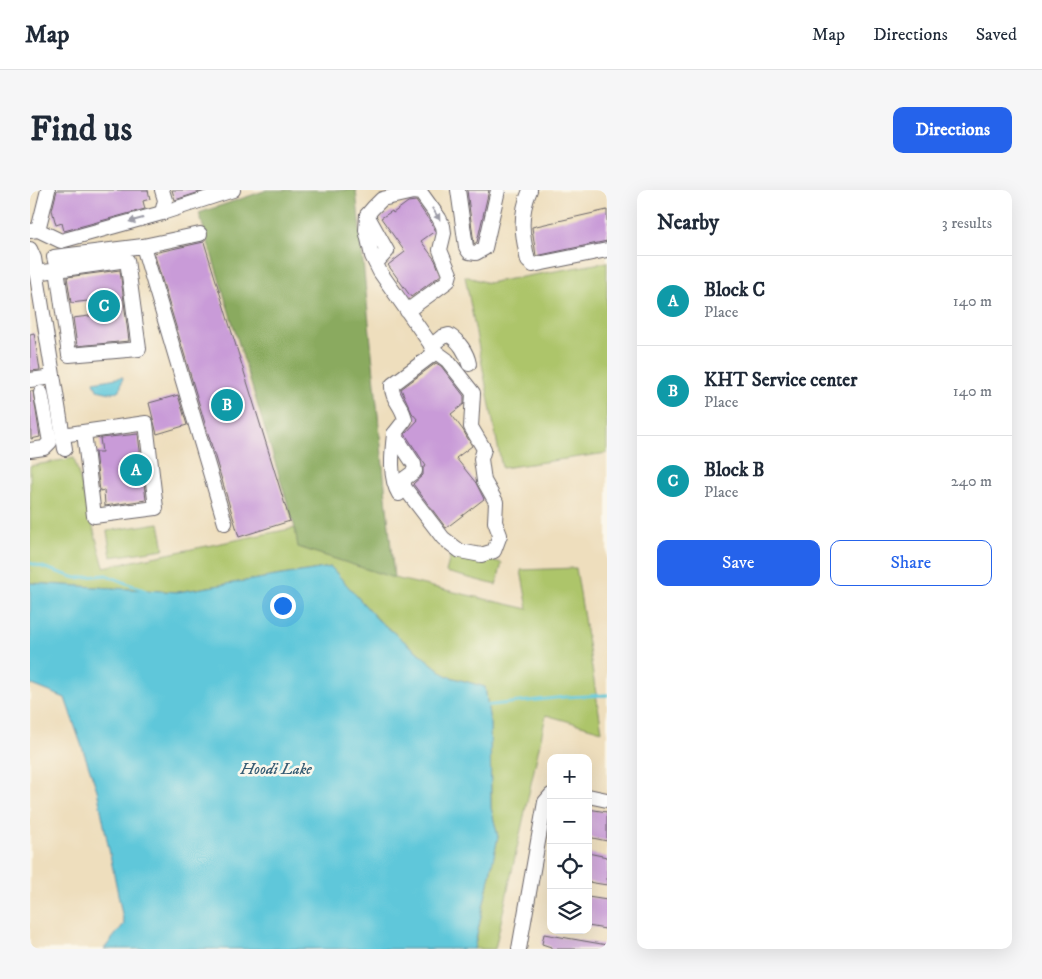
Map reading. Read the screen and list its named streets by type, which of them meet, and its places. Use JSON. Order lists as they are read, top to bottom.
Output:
{
  "water": ["Hoodi Lake"],
  "page": {
    "header": "Map",
    "nav": ["Map", "Directions", "Saved"],
    "buttons": [
      "Directions",
      ["Save", "Share"]
    ],
    "title": "Find us",
    "heading": ["Nearby", "3 results"],
    "list": [
      {
        "mark": "A",
        "name": "Block C",
        "note": "Place",
        "value": "140 m"
      },
      {
        "mark": "B",
        "name": "KHT Service center",
        "note": "Place",
        "value": "140 m"
      },
      {
        "mark": "C",
        "name": "Block B",
        "note": "Place",
        "value": "240 m"
      }
    ],
    "pins": ["C", "B", "A"],
    "map_buttons": ["+", "−"]
  }
}
